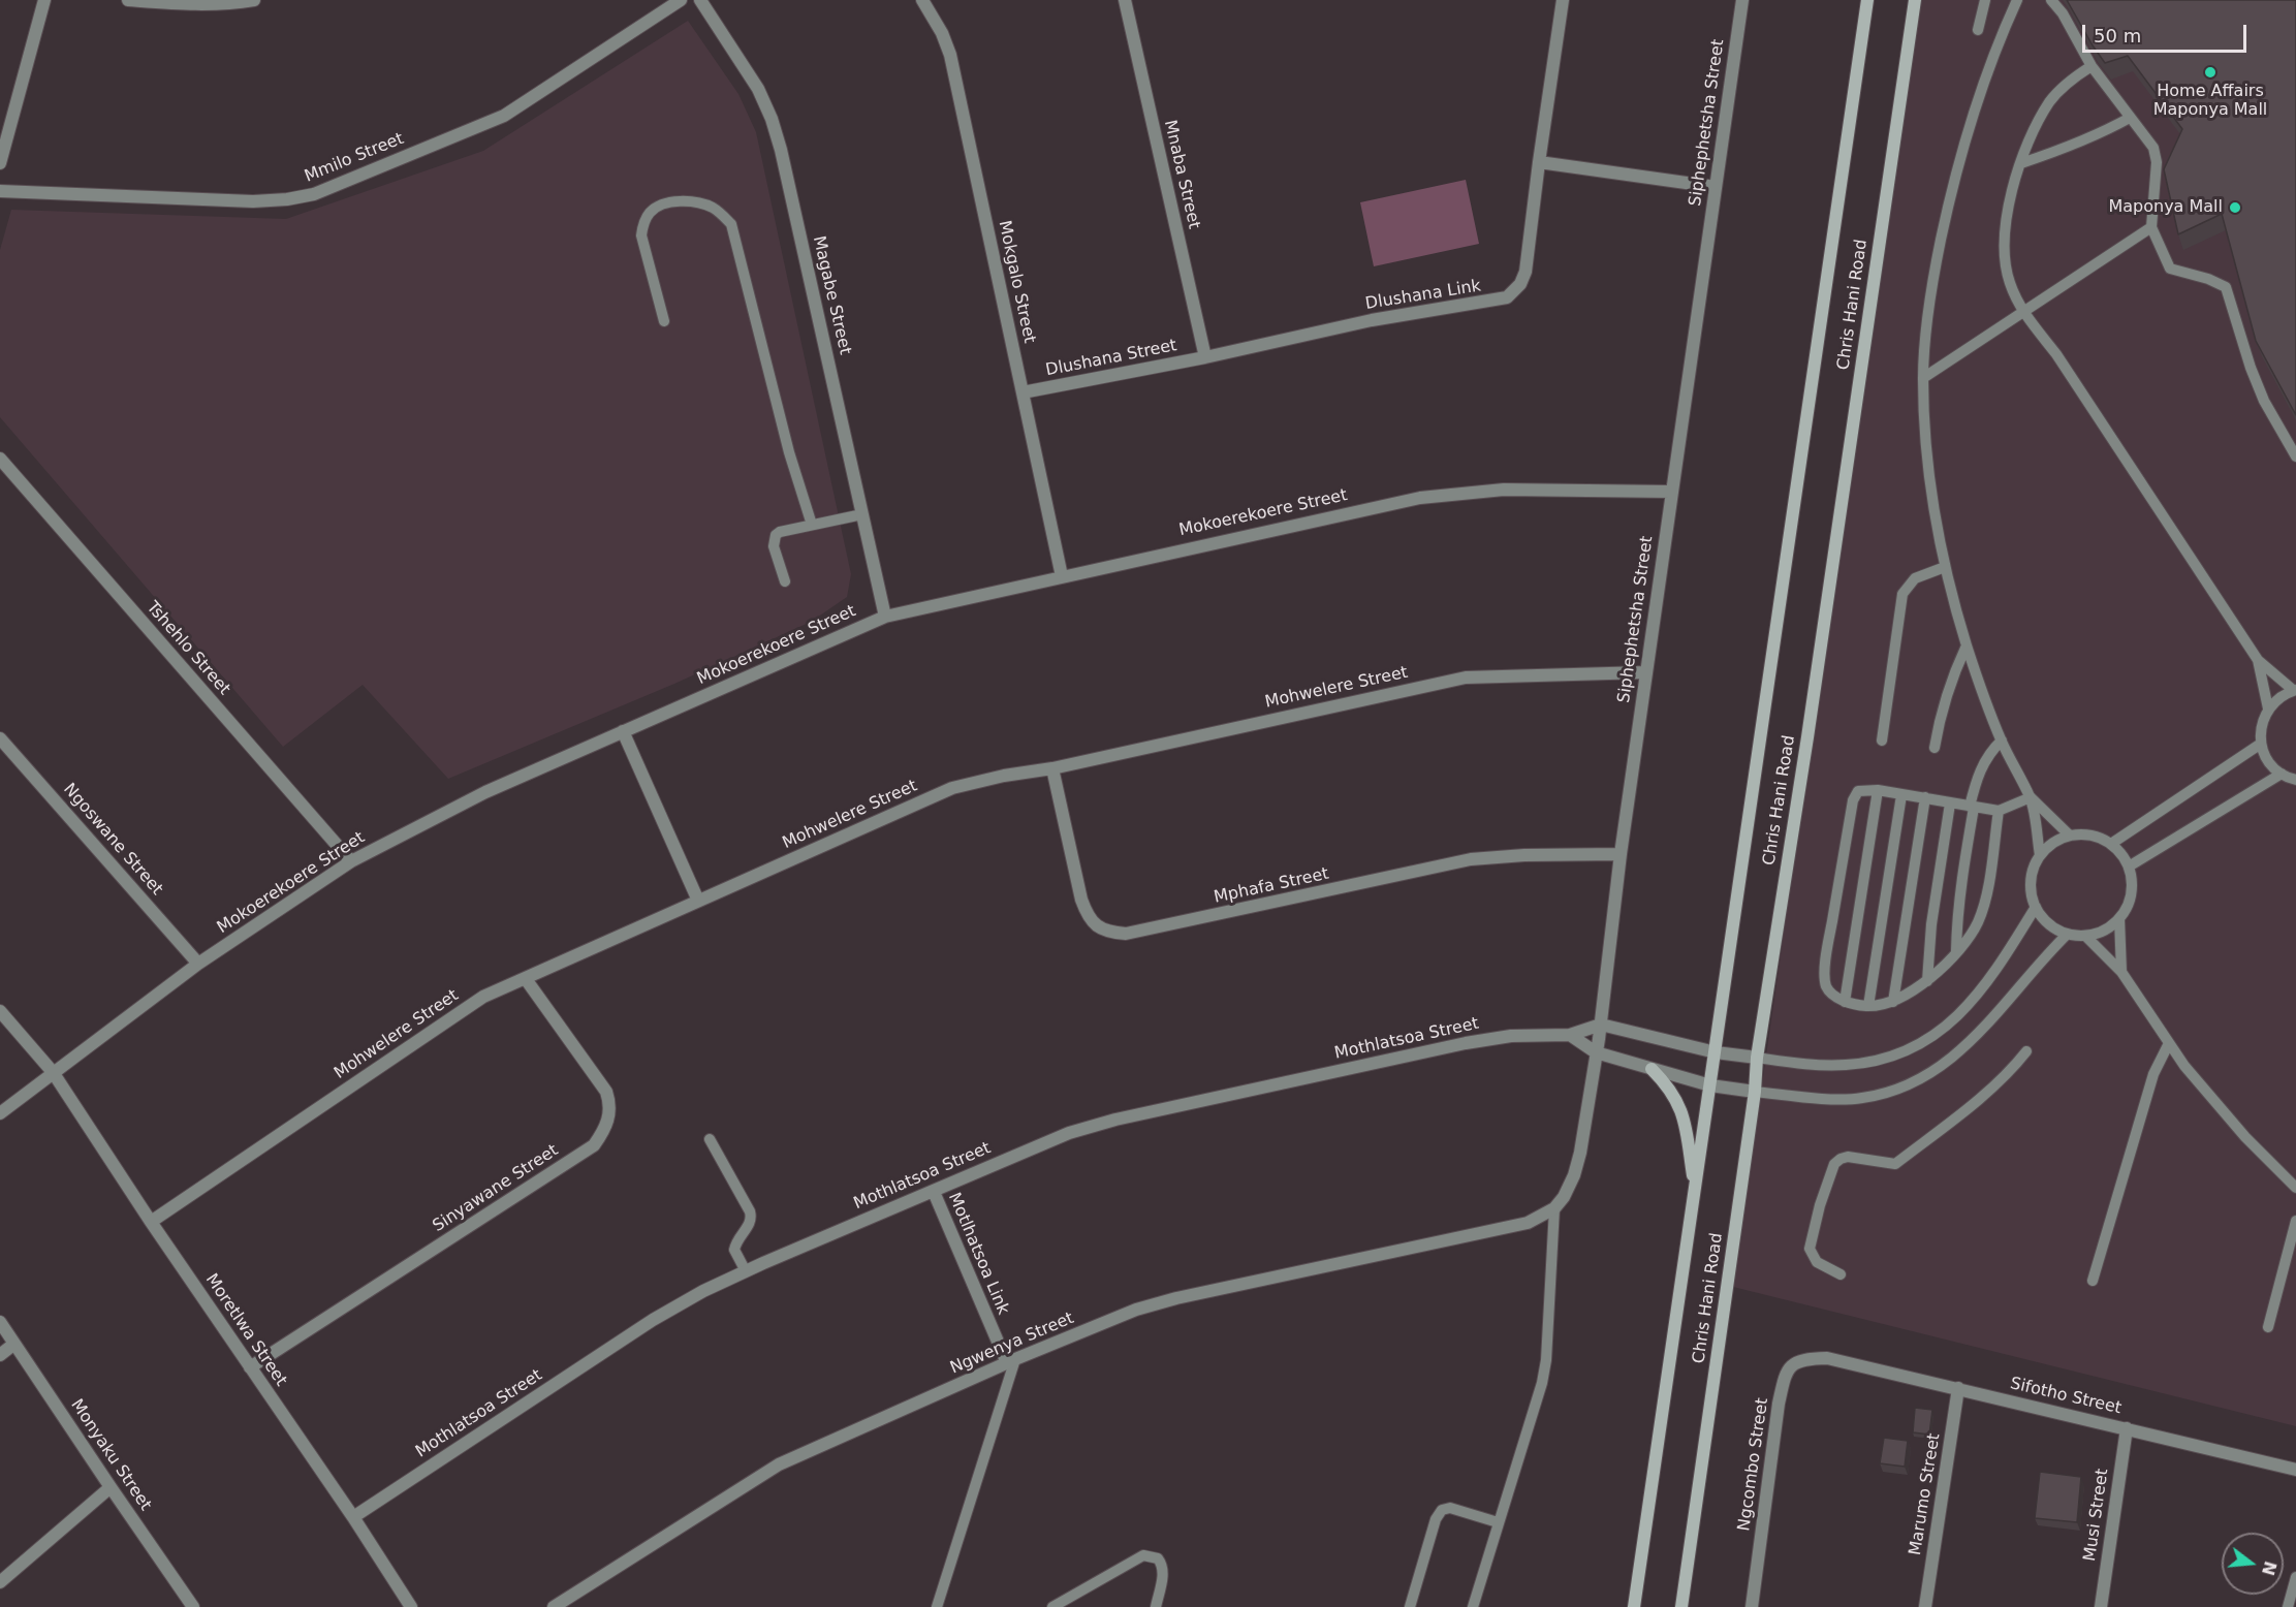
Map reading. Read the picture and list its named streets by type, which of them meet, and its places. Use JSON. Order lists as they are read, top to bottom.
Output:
{
  "streets": {
    "main road": ["Chris Hani Road"],
    "street": [
      "Siphephetsha Street",
      "Mmilo Street",
      "Mnaba Street",
      "Mokgalo Street",
      "Magabe Street",
      "Dlushana Link",
      "Dlushana Street",
      "Mokoerekoere Street",
      "Tshehlo Street",
      "Mohwelere Street",
      "Ngoswane Street",
      "Mphafa Street",
      "Mothlatsoa Street",
      "Sinyawane Street",
      "Motlhatsoa Link",
      "Moretlwa Street",
      "Ngwenya Street",
      "Sifotho Street",
      "Monyaku Street",
      "Ngcombo Street",
      "Marumo Street",
      "Musi Street"
    ]
  },
  "crossings": [
    ["Siphephetsha Street", "Mokoerekoere Street"],
    ["Siphephetsha Street", "Mohwelere Street"],
    ["Siphephetsha Street", "Mphafa Street"],
    ["Siphephetsha Street", "Mothlatsoa Street"],
    ["Siphephetsha Street", "Ngwenya Street"],
    ["Mnaba Street", "Dlushana Link"],
    ["Mnaba Street", "Dlushana Street"],
    ["Mokgalo Street", "Dlushana Street"],
    ["Mokgalo Street", "Mokoerekoere Street"],
    ["Magabe Street", "Mokoerekoere Street"],
    ["Dlushana Link", "Dlushana Street"],
    ["Mokoerekoere Street", "Tshehlo Street"],
    ["Mokoerekoere Street", "Ngoswane Street"],
    ["Mokoerekoere Street", "Moretlwa Street"],
    ["Mohwelere Street", "Mphafa Street"],
    ["Mohwelere Street", "Sinyawane Street"],
    ["Mohwelere Street", "Moretlwa Street"],
    ["Mothlatsoa Street", "Motlhatsoa Link"],
    ["Mothlatsoa Street", "Moretlwa Street"],
    ["Sinyawane Street", "Moretlwa Street"],
    ["Motlhatsoa Link", "Ngwenya Street"],
    ["Sifotho Street", "Ngcombo Street"],
    ["Sifotho Street", "Marumo Street"],
    ["Sifotho Street", "Musi Street"]
  ],
  "places": ["Home Affairs Maponya Mall", "Maponya Mall"],
  "scale_bar": "50 m",
  "north": "right"
}
